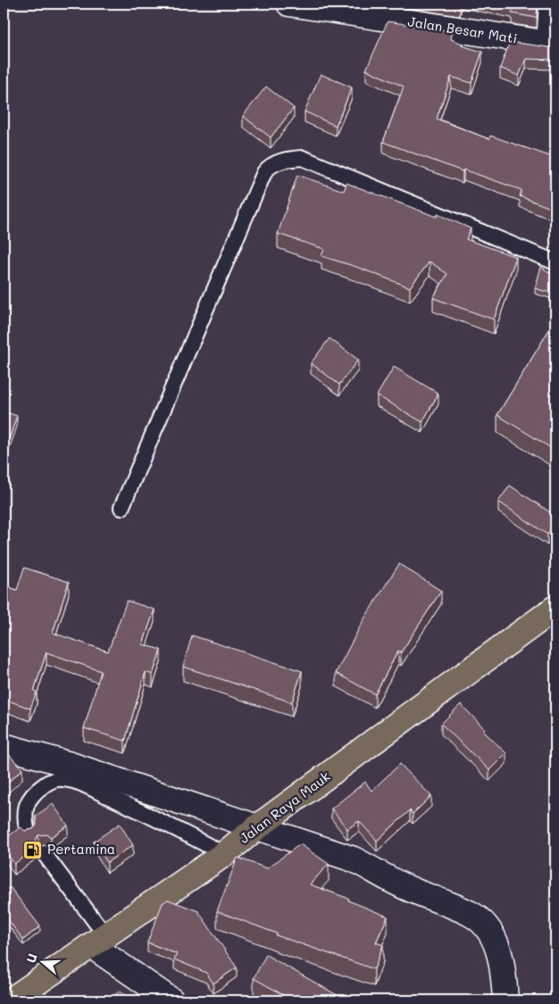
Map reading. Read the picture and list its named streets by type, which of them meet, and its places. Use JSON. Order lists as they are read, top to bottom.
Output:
{
  "streets": {
    "main road": ["Jalan Raya Mauk"],
    "street": ["Jalan Besar Mati"]
  },
  "places": {
    "fuel station": ["Pertamina"]
  },
  "north": "left"
}
